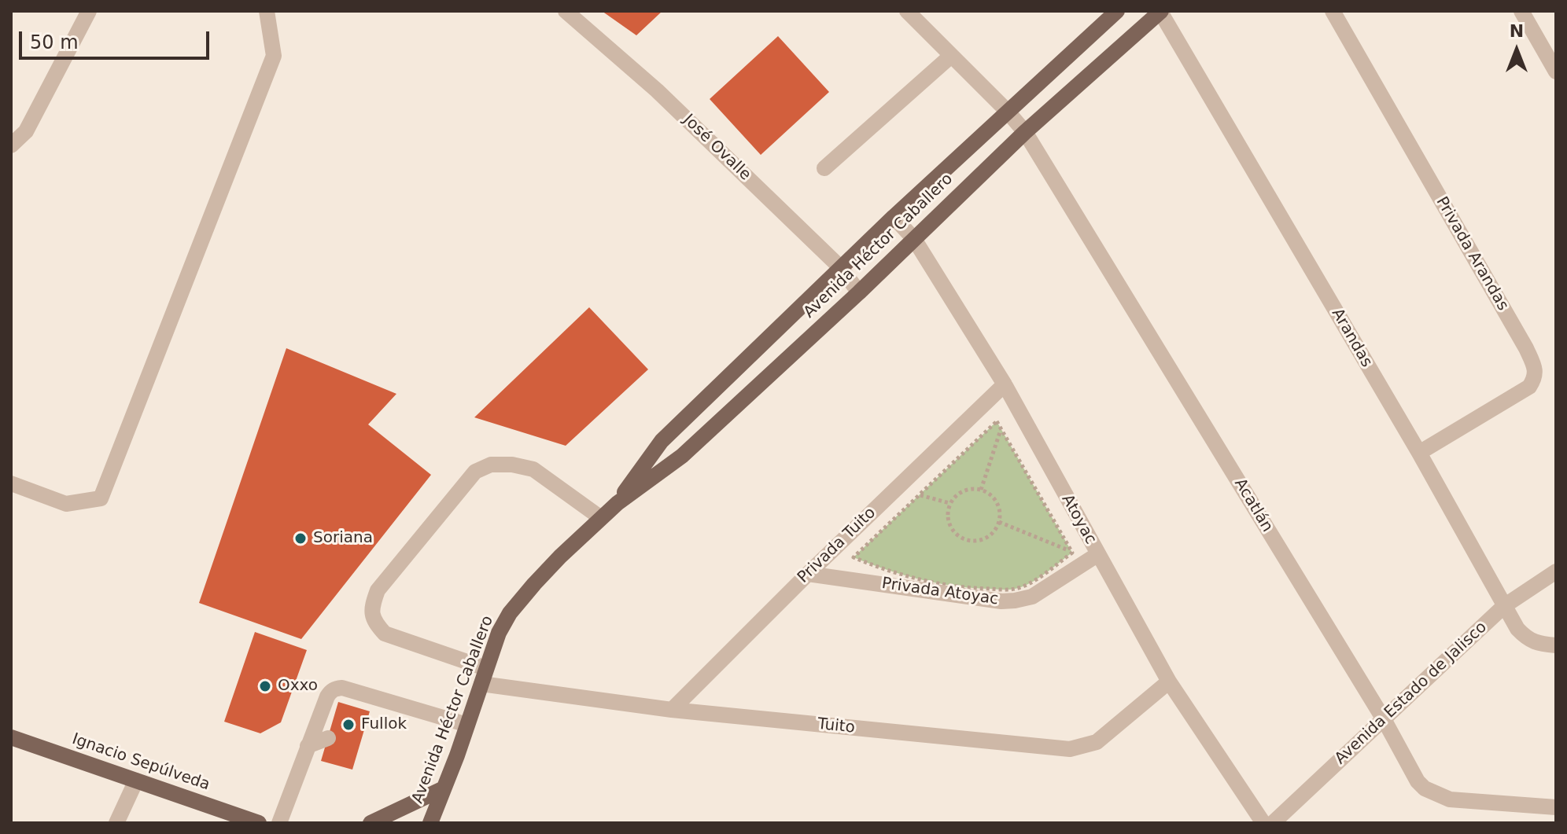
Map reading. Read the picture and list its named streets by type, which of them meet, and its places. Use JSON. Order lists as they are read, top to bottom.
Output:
{
  "streets": {
    "main road": ["Avenida Héctor Caballero", "Ignacio Sepúlveda"],
    "street": [
      "José Ovalle",
      "Privada Arandas",
      "Arandas",
      "Acatlán",
      "Atoyac",
      "Privada Tuito",
      "Privada Atoyac",
      "Avenida Estado de Jalisco",
      "Tuito"
    ]
  },
  "crossings": [
    ["José Ovalle", "Avenida Héctor Caballero"],
    ["Avenida Héctor Caballero", "Arandas"],
    ["Avenida Héctor Caballero", "Acatlán"],
    ["Avenida Héctor Caballero", "Atoyac"],
    ["Avenida Héctor Caballero", "Tuito"],
    ["Privada Arandas", "Arandas"],
    ["Arandas", "Avenida Estado de Jalisco"],
    ["Acatlán", "Avenida Estado de Jalisco"],
    ["Atoyac", "Privada Tuito"],
    ["Atoyac", "Privada Atoyac"],
    ["Atoyac", "Tuito"],
    ["Privada Tuito", "Privada Atoyac"],
    ["Privada Tuito", "Tuito"]
  ],
  "places": ["Soriana", "Oxxo", "Fullok"],
  "scale_bar": "50 m",
  "north": "top"
}
